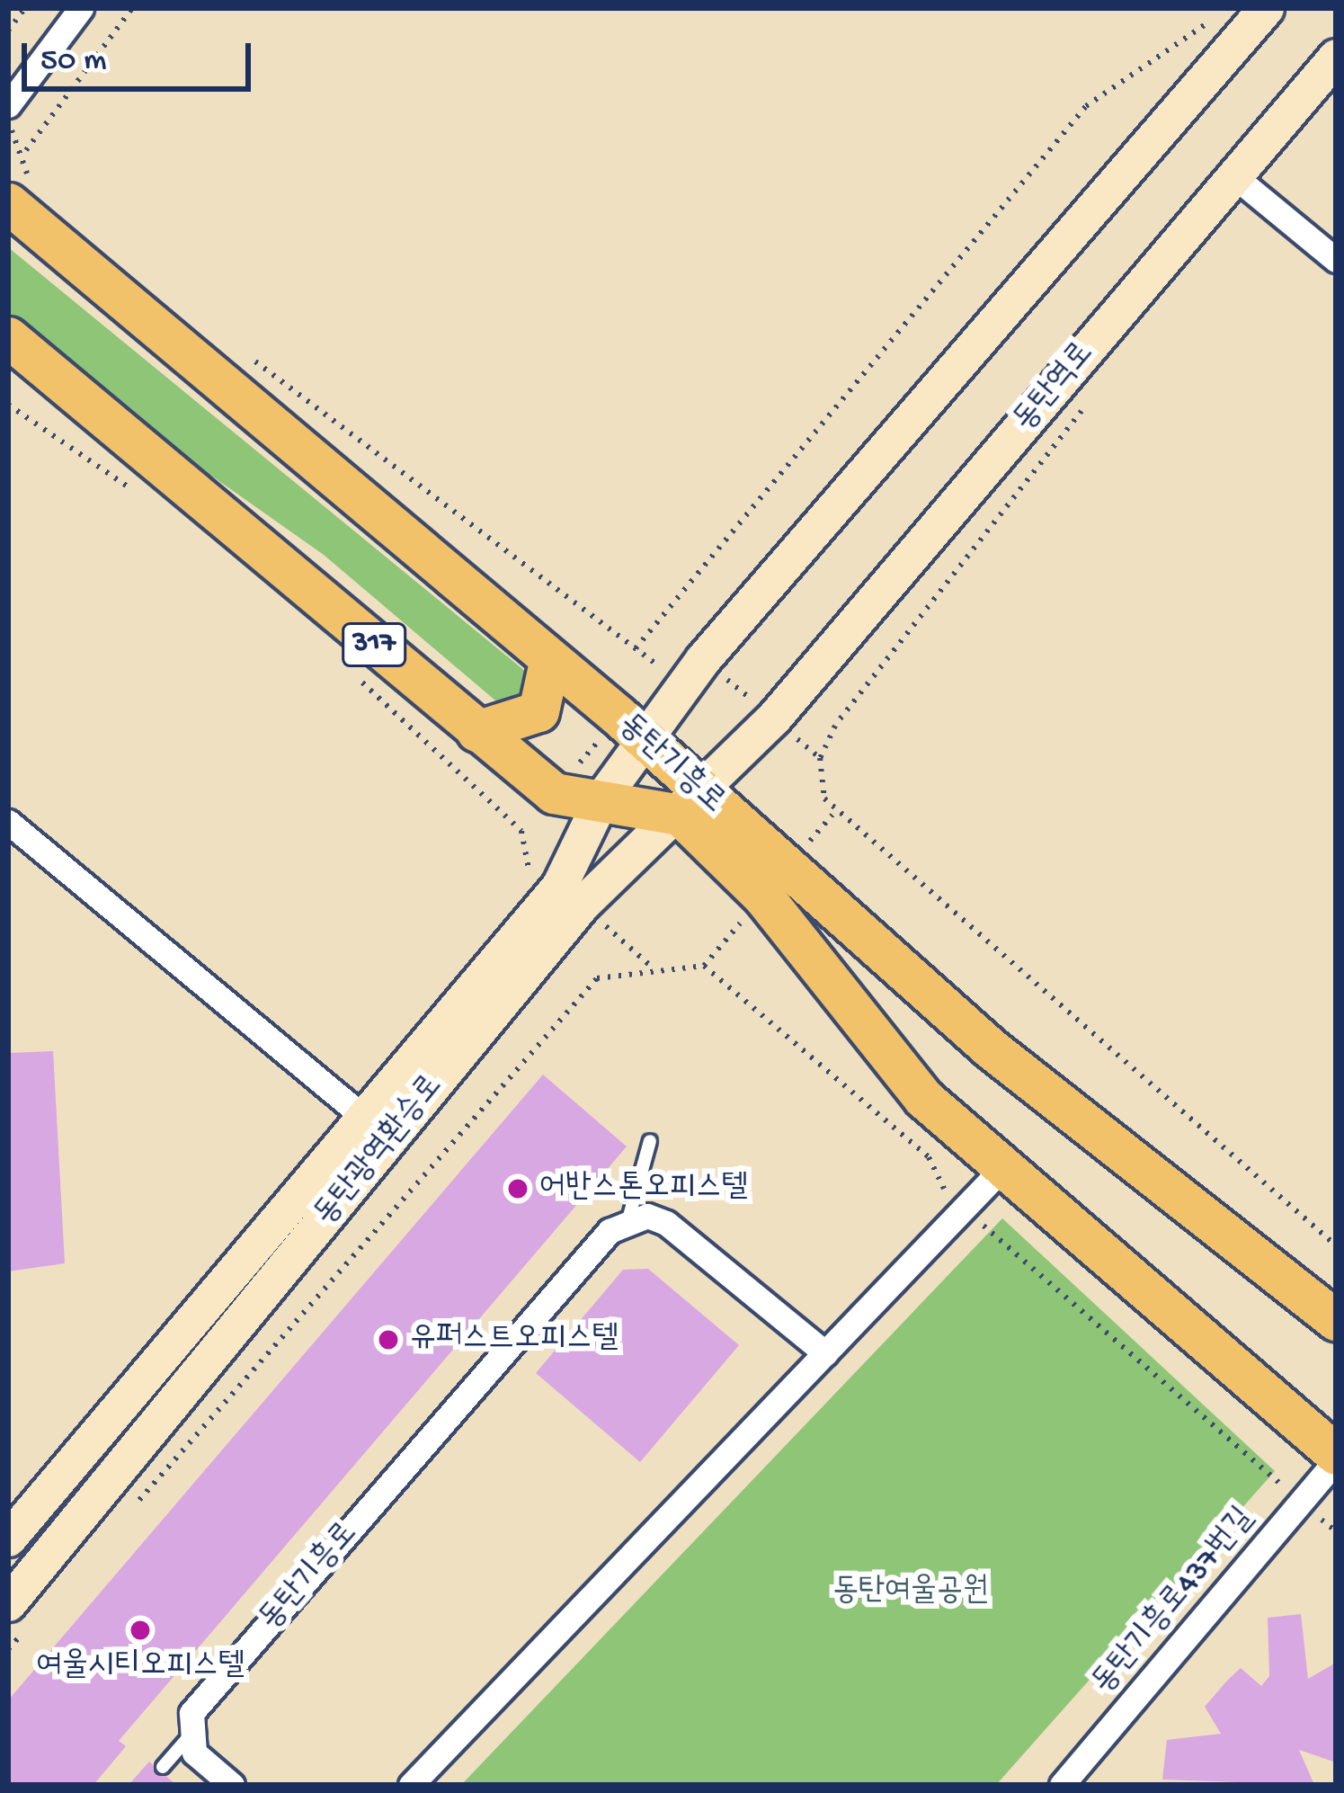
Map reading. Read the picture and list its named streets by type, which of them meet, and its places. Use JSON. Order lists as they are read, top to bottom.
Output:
{
  "streets": {
    "main road": ["317", "동탄기흥로"],
    "street": ["동탄역로", "동탄광역환승로", "동탄기흥로437번길"]
  },
  "crossings": [
    ["동탄역로", "동탄광역환승로"],
    ["317", "동탄기흥로"],
    ["동탄기흥로", "동탄광역환승로"],
    ["동탄기흥로", "동탄기흥로437번길"]
  ],
  "parks": ["동탄여울공원"],
  "places": ["어반스톤오피스텔", "유퍼스트오피스텔", "여울시티오피스텔"],
  "scale_bar": "50 m"
}
